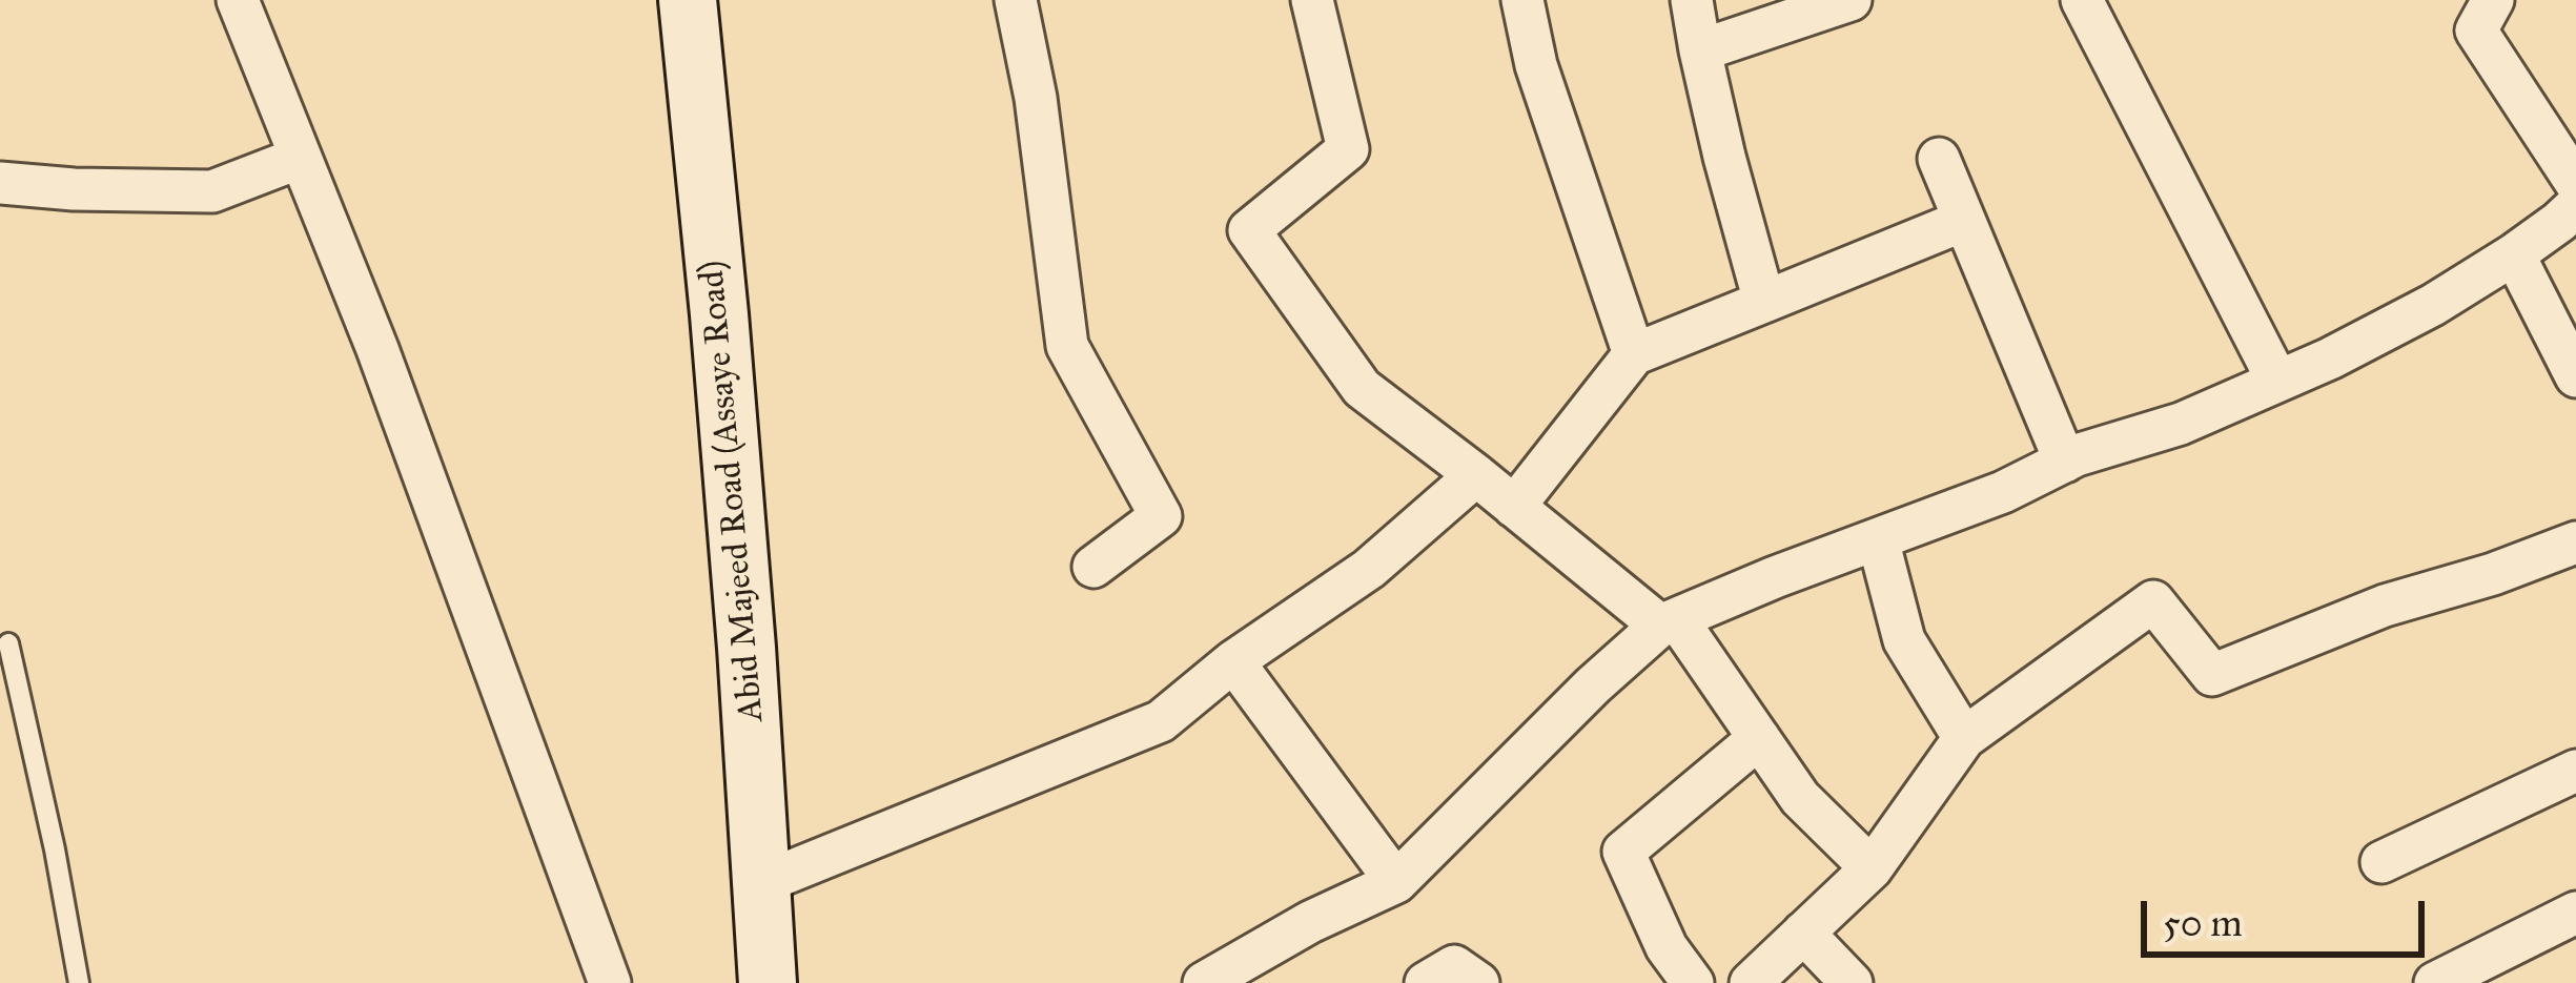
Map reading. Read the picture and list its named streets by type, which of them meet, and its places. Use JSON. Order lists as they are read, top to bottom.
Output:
{
  "streets": {
    "main road": ["Abid Majeed Road (Assaye Road)"]
  },
  "scale_bar": "50 m"
}
